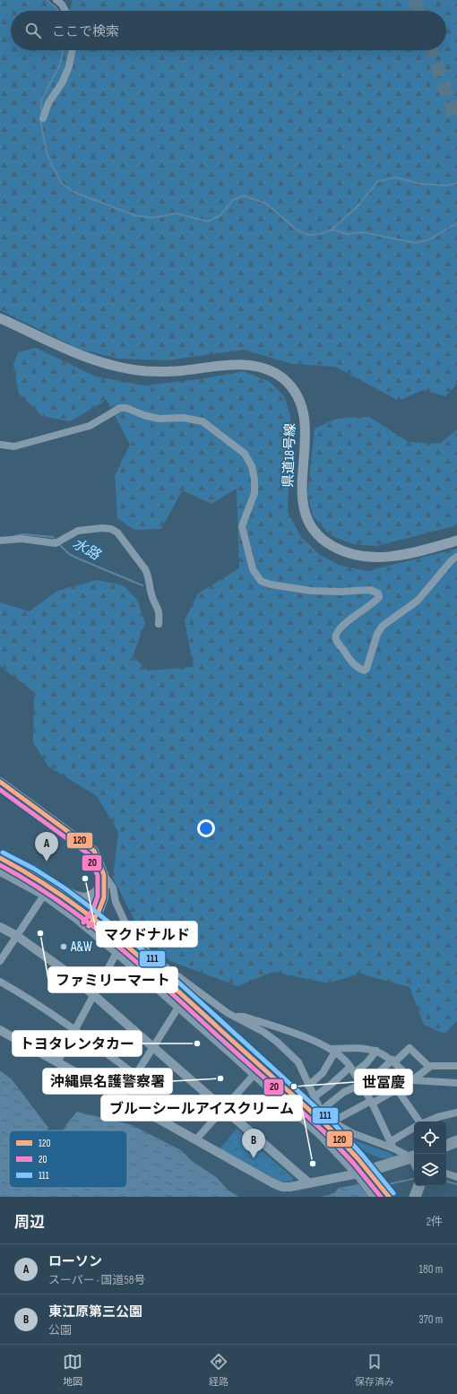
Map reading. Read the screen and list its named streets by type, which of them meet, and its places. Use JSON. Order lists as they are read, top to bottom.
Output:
{
  "streets": {
    "main road": ["県道18号線"]
  },
  "water": ["水路"],
  "places": [
    "マクドナルド",
    "ファミリーマート",
    "A&W",
    "トヨタレンタカー",
    "沖縄県名護警察署",
    "世冨慶",
    "ブルーシールアイスクリーム"
  ],
  "lines": ["transit line 120", "transit line 20", "transit line 111"],
  "legend": ["120", "20", "111"],
  "page": {
    "search": "ここで検索",
    "pins": ["A", "B"],
    "heading": ["周辺", "2件"],
    "list": [
      {
        "mark": "A",
        "name": "ローソン",
        "note": "スーパー · 国道58号",
        "value": "180 m"
      },
      {
        "mark": "B",
        "name": "東江原第三公園",
        "note": "公園",
        "value": "370 m"
      }
    ],
    "nav": ["地図", "経路", "保存済み"]
  }
}
